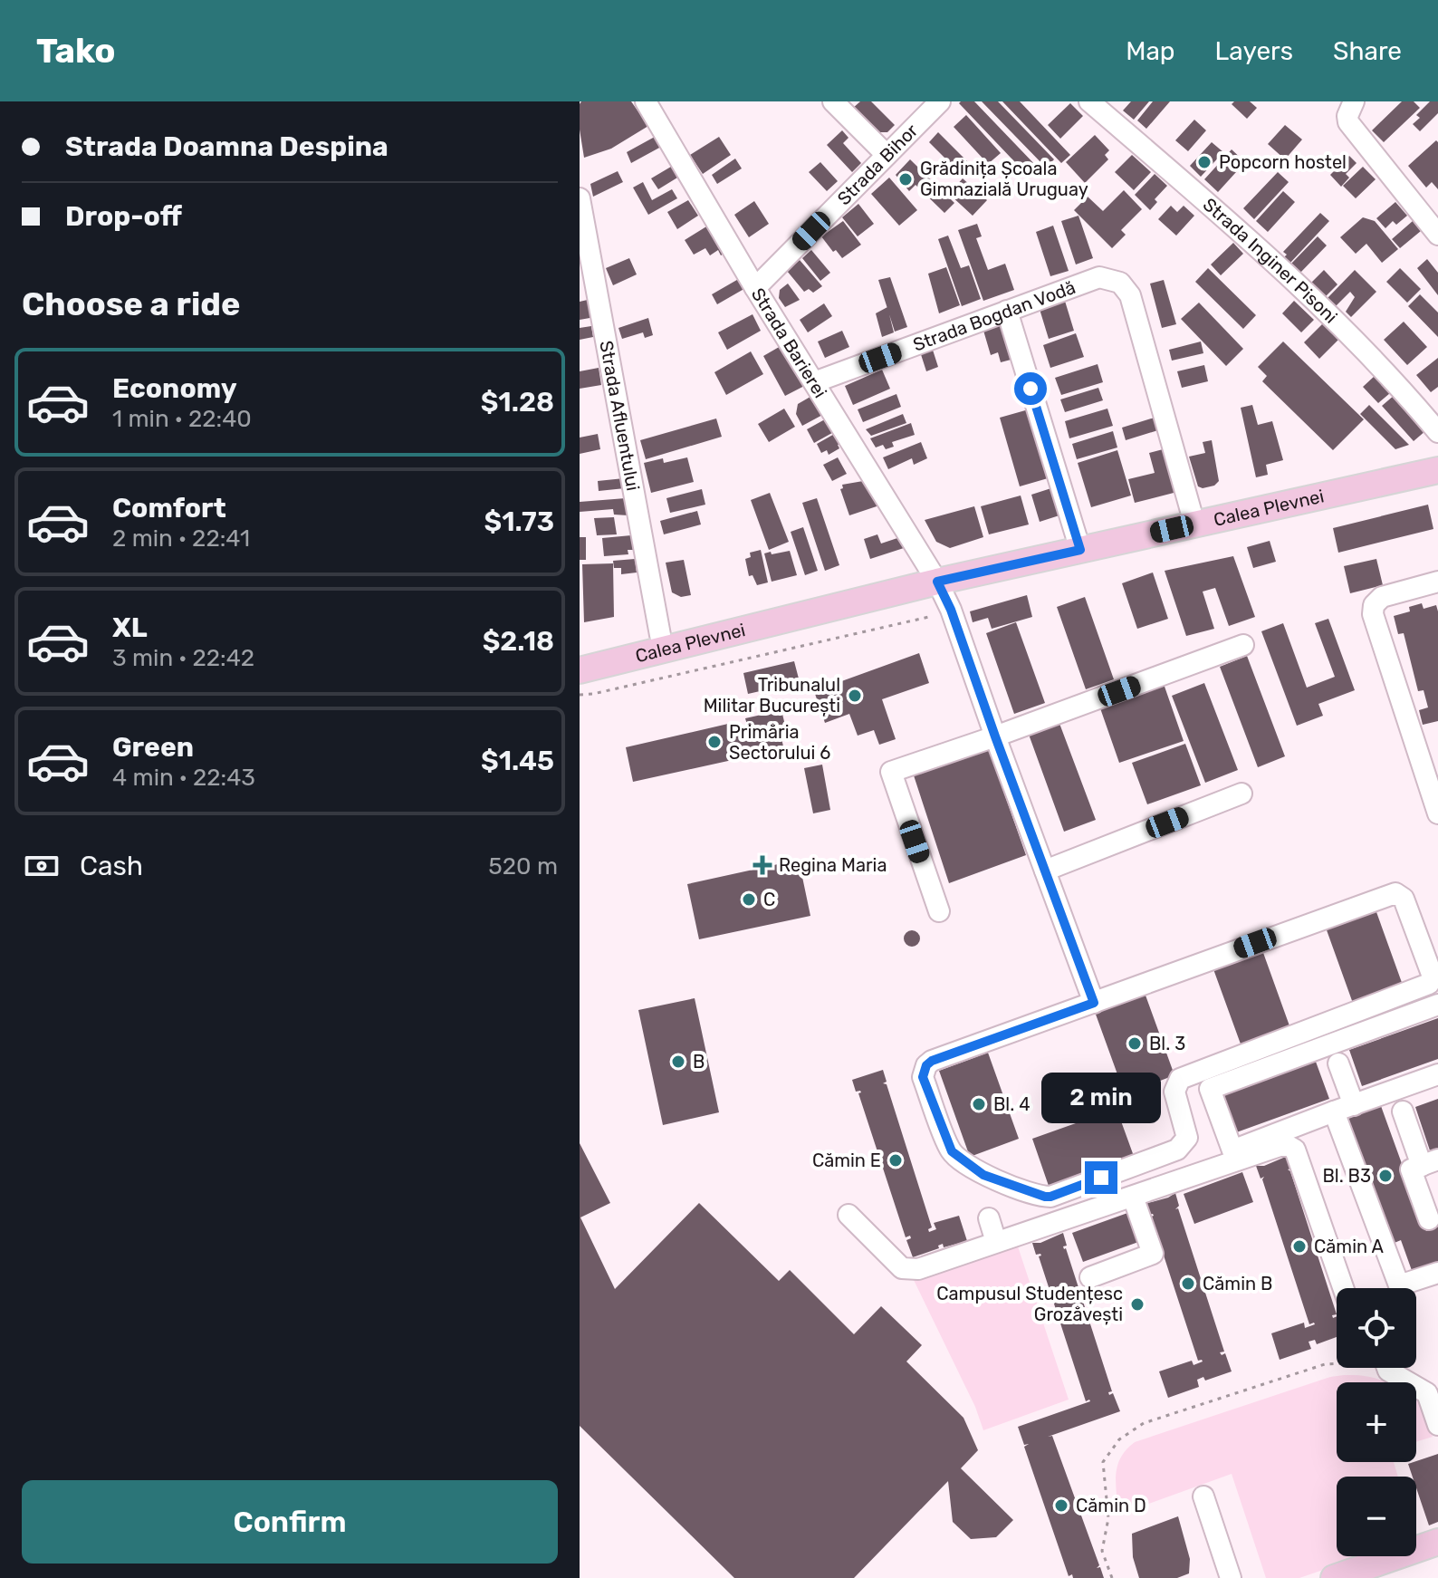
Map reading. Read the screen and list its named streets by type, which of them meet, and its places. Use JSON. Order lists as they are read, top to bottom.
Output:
{
  "streets": {
    "main road": ["Calea Plevnei"],
    "street": [
      "Strada Bihor",
      "Strada Inginer Pisoni",
      "Strada Bogdan Vodă",
      "Strada Barierei",
      "Strada Afluentului"
    ]
  },
  "crossings": [
    ["Strada Bihor", "Strada Barierei"],
    ["Strada Bogdan Vodă", "Strada Barierei"],
    ["Strada Bogdan Vodă", "Calea Plevnei"],
    ["Strada Barierei", "Calea Plevnei"],
    ["Strada Afluentului", "Calea Plevnei"]
  ],
  "places": {
    "other": [
      "Popcorn hostel",
      "Grădinița Școala Gimnazială Uruguay",
      "Tribunalul Militar București",
      "Primăria Sectorului 6",
      "C",
      "Bl. 3",
      "B",
      "Bl. 4",
      "Cămin E",
      "Bl. B3",
      "Cămin A",
      "Cămin B",
      "Campusul Studențesc Grozăvești",
      "Cămin D"
    ],
    "health": ["Regina Maria"]
  },
  "page": {
    "header": "Tako",
    "nav": ["Map", "Layers", "Share"],
    "banner": ["Strada Doamna Despina", "Drop-off"],
    "heading": "Choose a ride",
    "list": [
      {
        "name": "Economy",
        "note": "1 min · 22:40",
        "value": "$1.28"
      },
      {
        "name": "Comfort",
        "note": "2 min · 22:41",
        "value": "$1.73"
      },
      {
        "name": "XL",
        "note": "3 min · 22:42",
        "value": "$2.18"
      },
      {
        "name": "Green",
        "note": "4 min · 22:43",
        "value": "$1.45"
      }
    ],
    "pay": ["Cash", "520 m"],
    "bubble": "2 min",
    "map_buttons": ["+", "−"],
    "buttons": "Confirm"
  }
}
